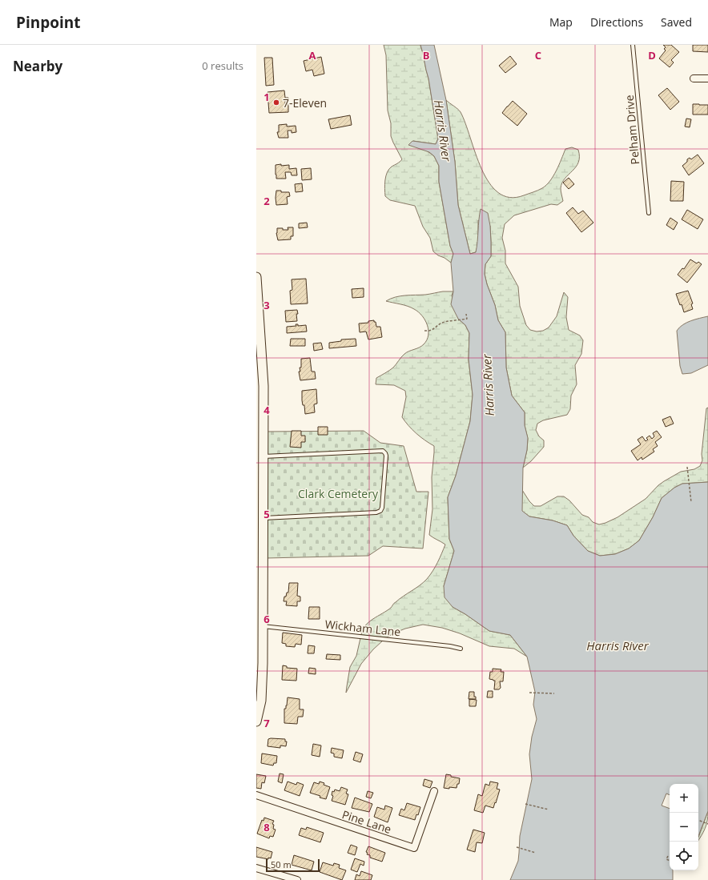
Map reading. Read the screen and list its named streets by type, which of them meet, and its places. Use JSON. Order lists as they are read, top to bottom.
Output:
{
  "streets": {
    "street": ["Pine Lane"],
    "lane": ["Pelham Drive", "Wickham Lane"]
  },
  "water": ["Harris River"],
  "parks": ["Clark Cemetery"],
  "places": ["7-Eleven"],
  "scale_bar": "50 m",
  "page": {
    "header": "Pinpoint",
    "nav": ["Map", "Directions", "Saved"],
    "heading": ["Nearby", "0 results"],
    "map_buttons": ["+", "−"],
    "scale": "50 m"
  },
  "grid": {
    "columns": [
      "A",
      "B",
      "C",
      "D"
    ],
    "rows": [
      "1",
      "2",
      "3",
      "4",
      "5",
      "6",
      "7",
      "8"
    ]
  }
}
